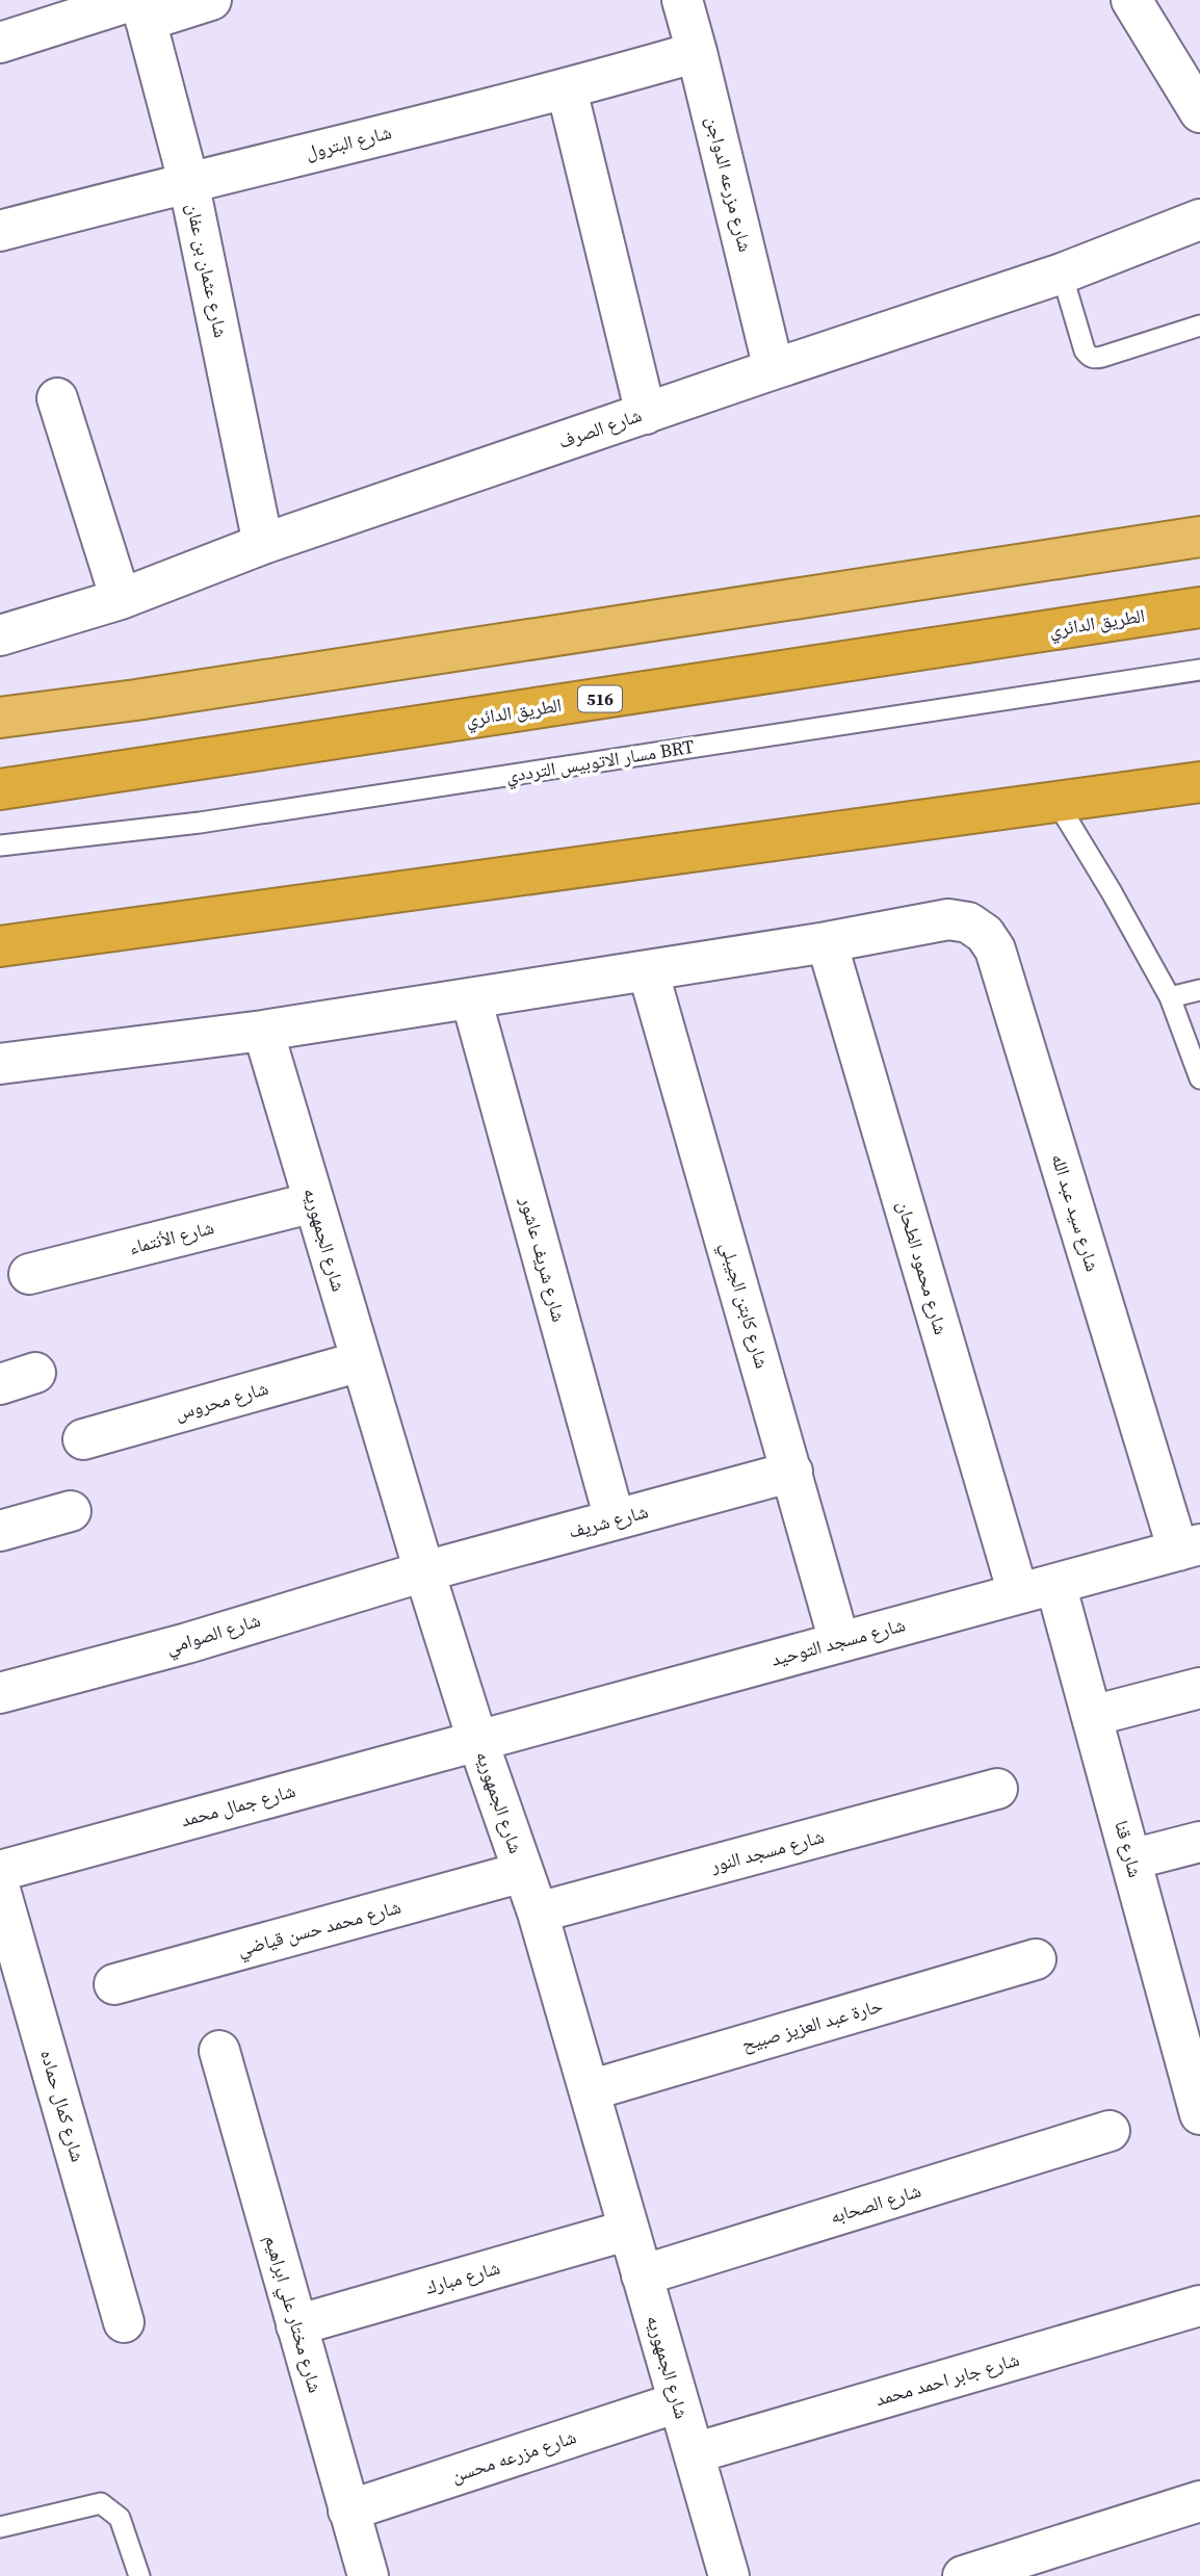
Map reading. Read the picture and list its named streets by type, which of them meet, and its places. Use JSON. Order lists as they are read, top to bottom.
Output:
{
  "streets": {
    "highway": ["الطريق الدائري", "516"],
    "street": [
      "شارع البترول",
      "شارع مزرعه الدواجن",
      "شارع عثمان بن عفان",
      "شارع الصرف",
      "شارع سيد عبد الله",
      "شارع الأنتماء",
      "شارع الجمهوريه",
      "شارع شريف عاشور",
      "شارع محمود الطحان",
      "شارع كابتن الجيبلي",
      "شارع محروس",
      "شارع شريف",
      "شارع الصوامي",
      "شارع مسجد التوحيد",
      "شارع جمال محمد",
      "شارع قنا",
      "شارع مسجد النور",
      "شارع محمد حسن قياضي",
      "حارة عبد العزيز صبيح",
      "شارع كمال حماده",
      "شارع الصحابه",
      "شارع مبارك",
      "شارع مختار علي ابراهيم",
      "شارع جابر احمد محمد",
      "شارع مزرعه محسن"
    ],
    "lane": ["مسار الاتوبيس الترددي BRT"]
  },
  "crossings": [
    ["شارع البترول", "شارع مزرعه الدواجن"],
    ["شارع البترول", "شارع عثمان بن عفان"],
    ["شارع مزرعه الدواجن", "شارع الصرف"],
    ["شارع عثمان بن عفان", "شارع الصرف"],
    ["شارع سيد عبد الله", "شارع الجمهوريه"],
    ["شارع سيد عبد الله", "شارع شريف عاشور"],
    ["شارع سيد عبد الله", "شارع محمود الطحان"],
    ["شارع سيد عبد الله", "شارع كابتن الجيبلي"],
    ["شارع سيد عبد الله", "شارع مسجد التوحيد"],
    ["شارع الأنتماء", "شارع الجمهوريه"],
    ["شارع الجمهوريه", "شارع محروس"],
    ["شارع الجمهوريه", "شارع شريف"],
    ["شارع الجمهوريه", "شارع الصوامي"],
    ["شارع الجمهوريه", "شارع مسجد التوحيد"],
    ["شارع الجمهوريه", "شارع جمال محمد"],
    ["شارع الجمهوريه", "شارع مسجد النور"],
    ["شارع الجمهوريه", "شارع محمد حسن قياضي"],
    ["شارع الجمهوريه", "حارة عبد العزيز صبيح"],
    ["شارع الجمهوريه", "شارع الصحابه"],
    ["شارع الجمهوريه", "شارع مبارك"],
    ["شارع الجمهوريه", "شارع جابر احمد محمد"],
    ["شارع الجمهوريه", "شارع مزرعه محسن"],
    ["شارع شريف عاشور", "شارع شريف"],
    ["شارع محمود الطحان", "شارع مسجد التوحيد"],
    ["شارع كابتن الجيبلي", "شارع شريف"],
    ["شارع كابتن الجيبلي", "شارع مسجد التوحيد"],
    ["شارع شريف", "شارع الصوامي"],
    ["شارع مسجد التوحيد", "شارع جمال محمد"],
    ["شارع مسجد التوحيد", "شارع قنا"],
    ["شارع مبارك", "شارع مختار علي ابراهيم"],
    ["شارع مختار علي ابراهيم", "شارع مزرعه محسن"]
  ]
}
